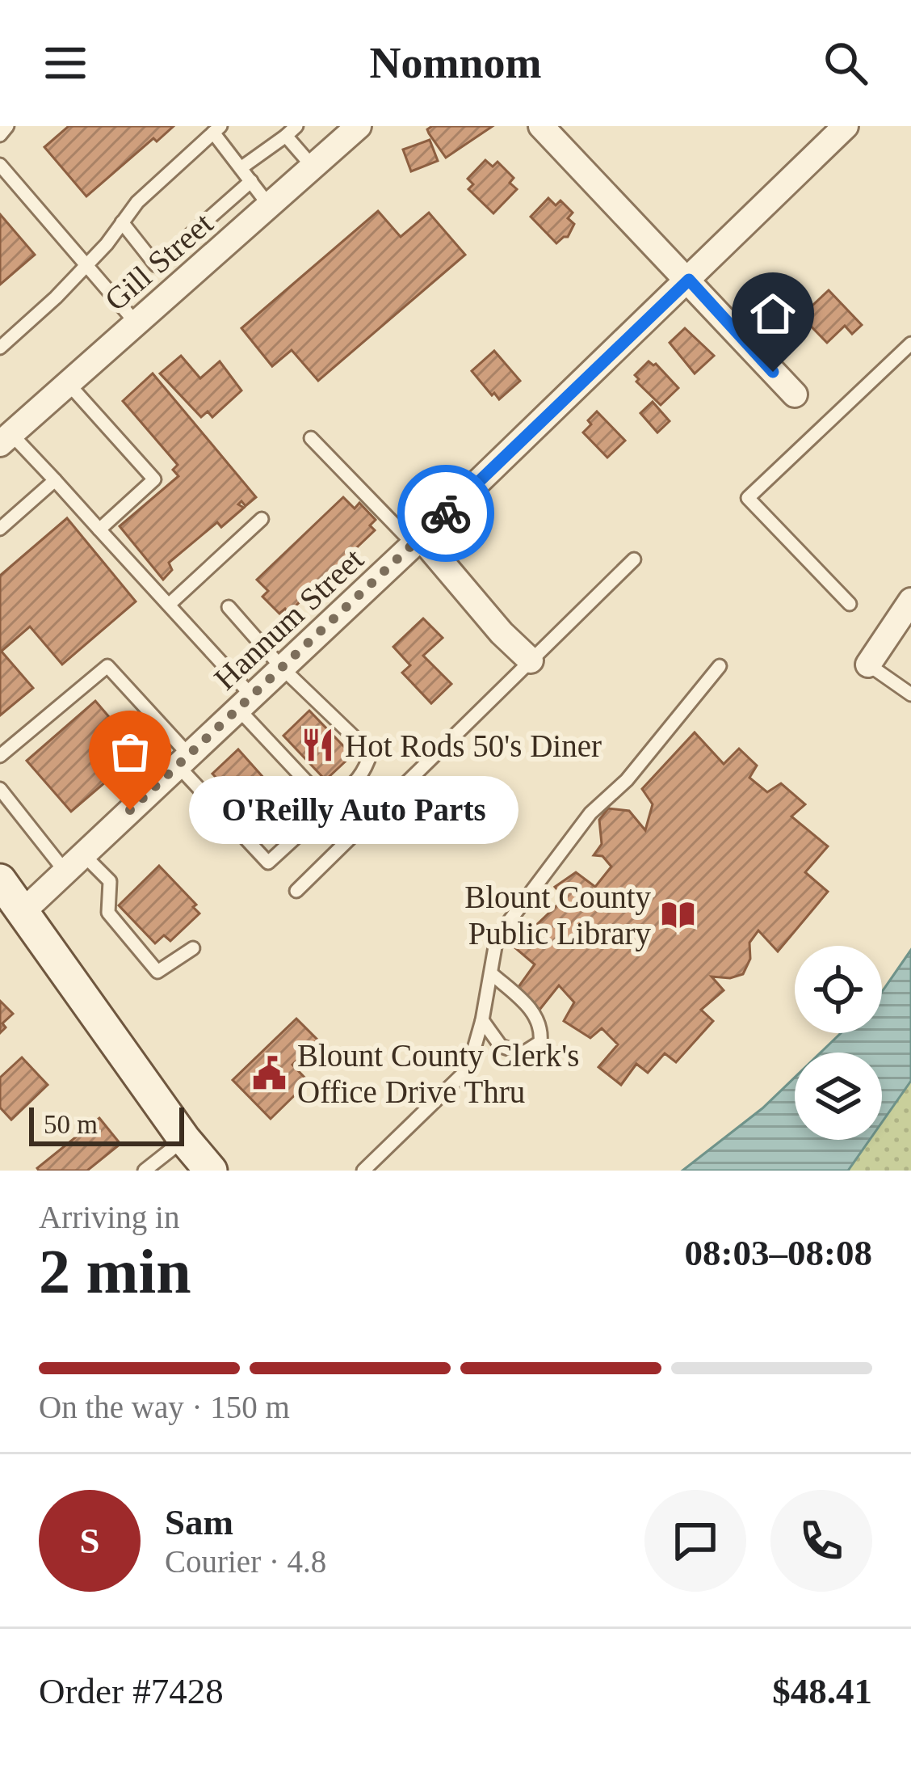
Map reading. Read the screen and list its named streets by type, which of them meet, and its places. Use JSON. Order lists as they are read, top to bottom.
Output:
{
  "streets": {
    "street": ["Gill Street", "Hannum Street"]
  },
  "places": {
    "restaurant": ["Hot Rods 50's Diner"],
    "other": ["O'Reilly Auto Parts"],
    "library": ["Blount County Public Library"],
    "public building": ["Blount County Clerk's Office Drive Thru"]
  },
  "scale_bar": "50 m",
  "page": {
    "header": "Nomnom",
    "bubble": "O'Reilly Auto Parts",
    "scale": "50 m",
    "heading": ["2 min", "Arriving in", "08:03–08:08"],
    "panel": [
      "Sam",
      "Courier · 4.8",
      "Order #7428",
      "$48.41"
    ],
    "bar": "On the way · 150 m",
    "round": "S"
  }
}
